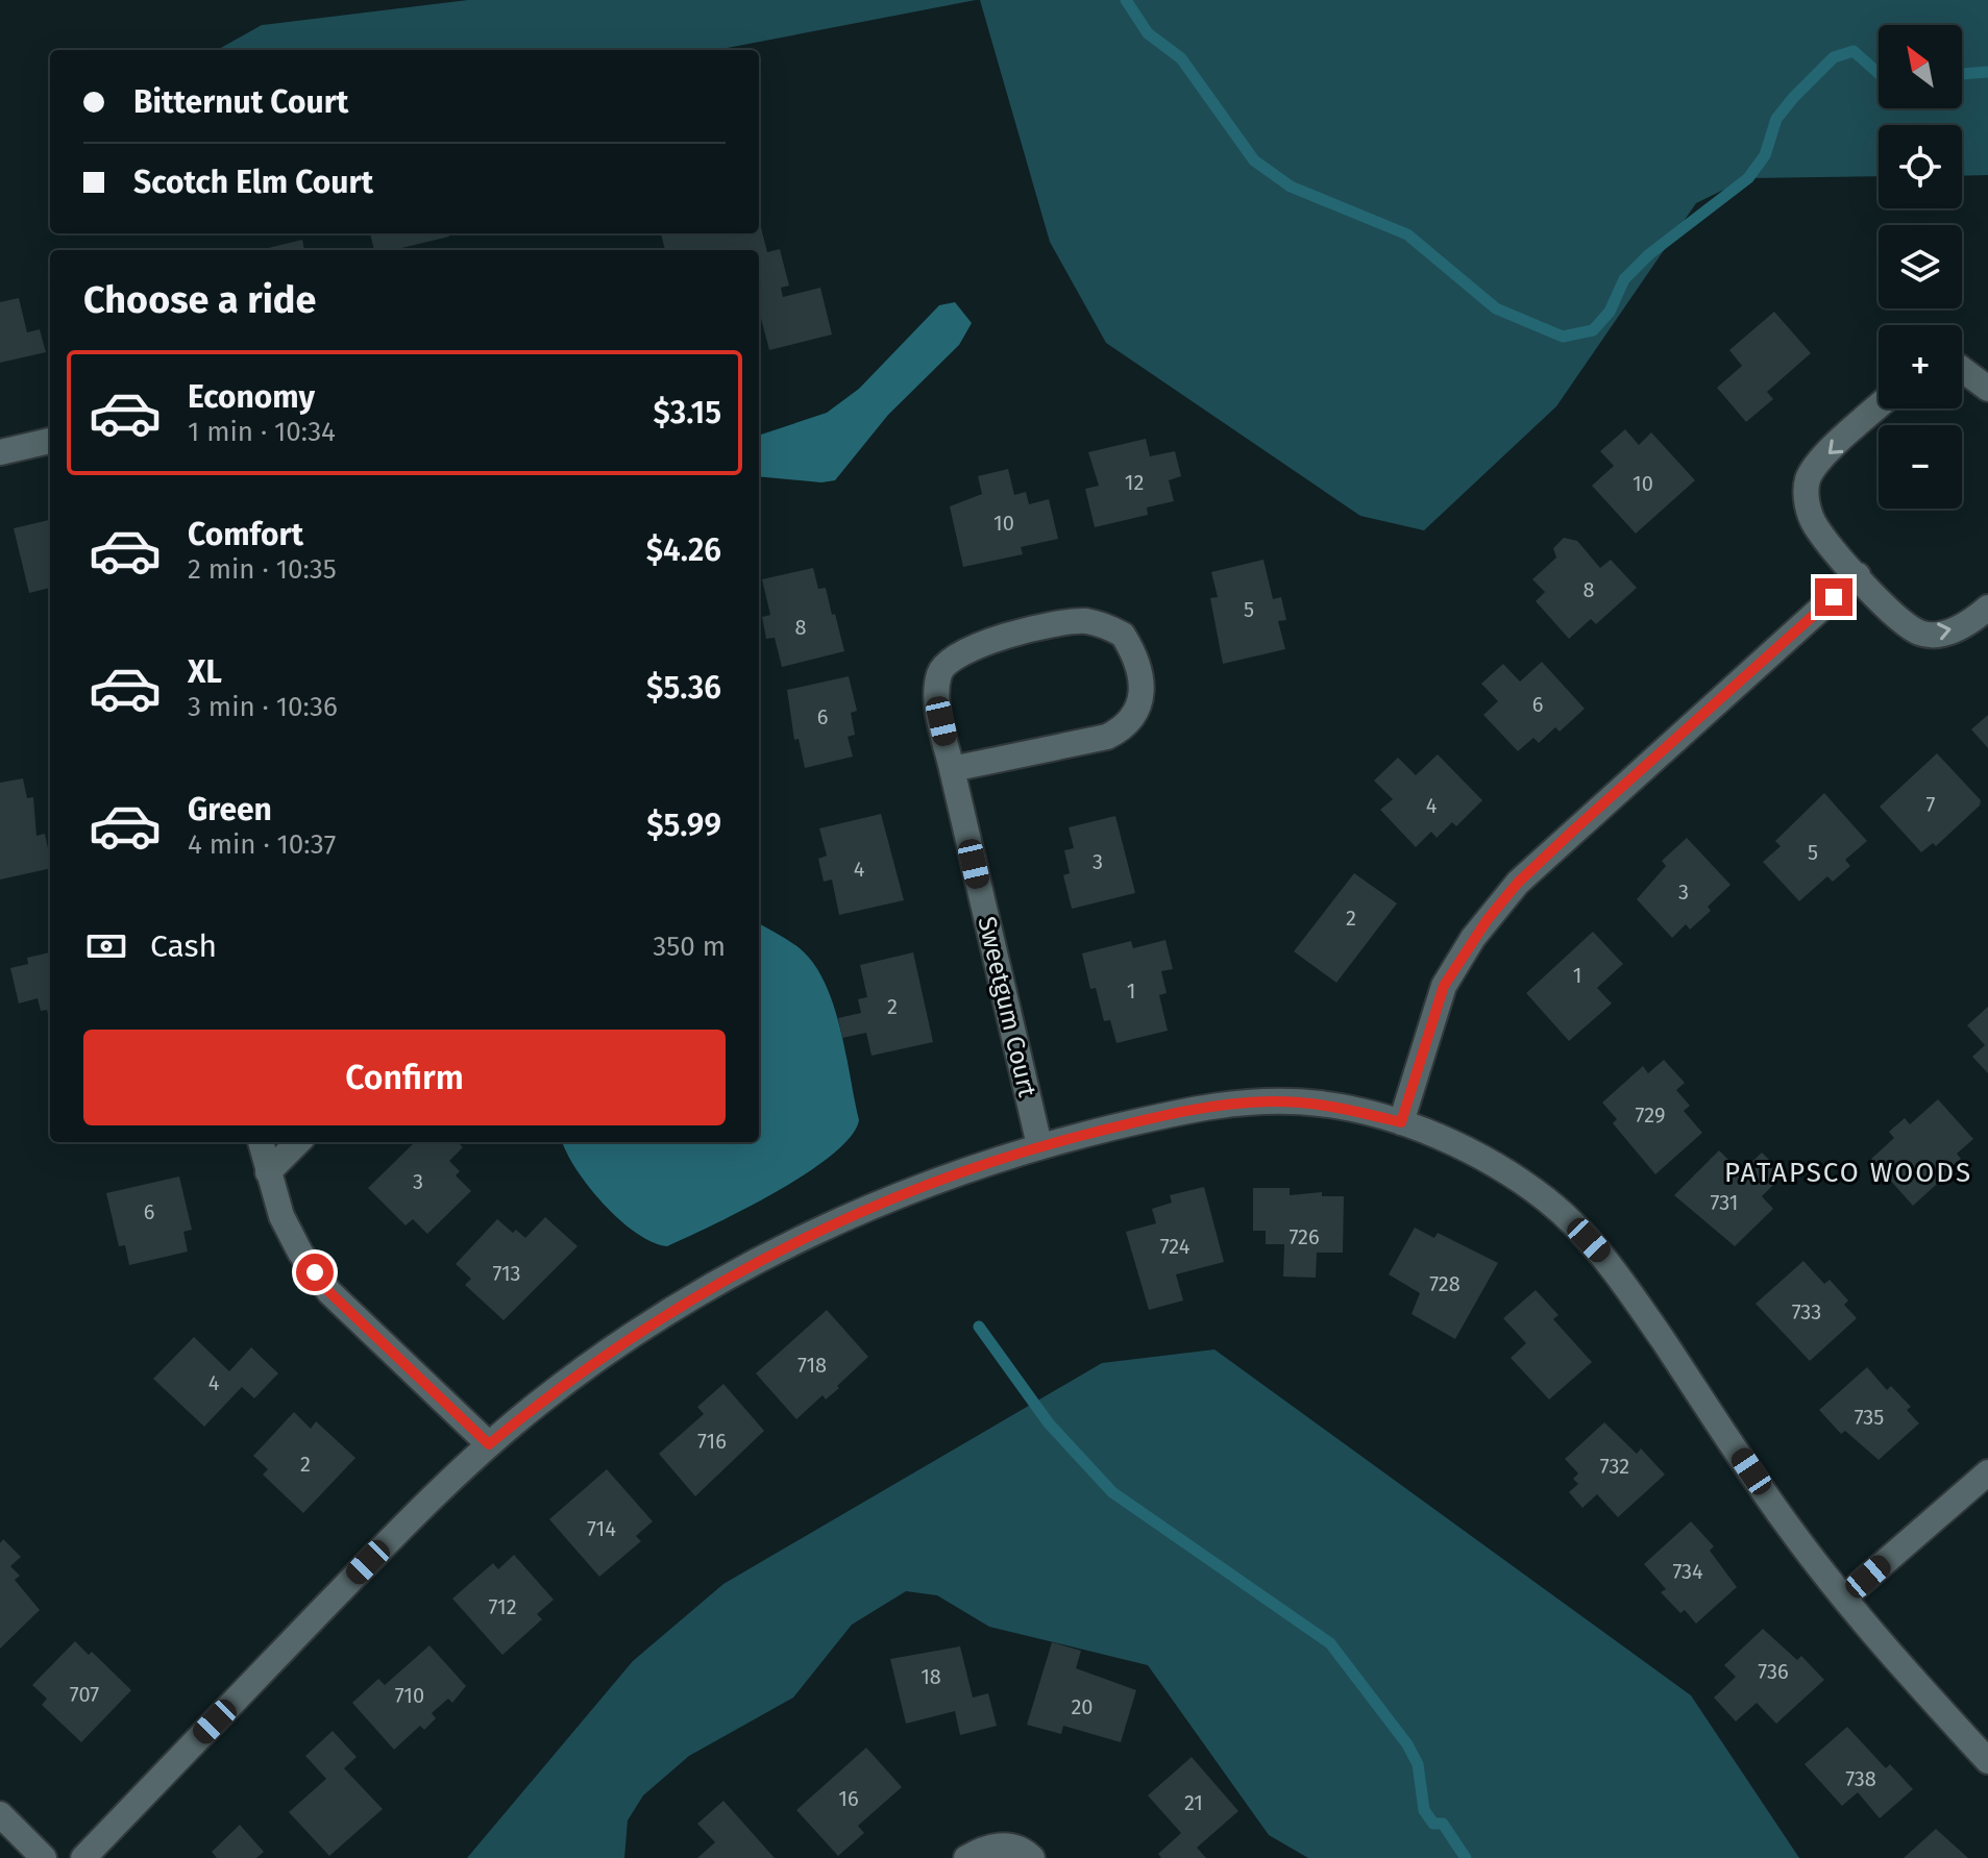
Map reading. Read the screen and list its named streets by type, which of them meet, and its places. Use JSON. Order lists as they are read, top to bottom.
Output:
{
  "streets": {
    "street": ["Sweetgum Court"]
  },
  "districts": ["PATAPSCO WOODS"],
  "house_numbers": [
    "12",
    "10",
    "10",
    "8",
    "5",
    "8",
    "6",
    "6",
    "7",
    "4",
    "5",
    "3",
    "4",
    "3",
    "2",
    "1",
    "1",
    "2",
    "729",
    "3",
    "731",
    "6",
    "726",
    "724",
    "713",
    "728",
    "733",
    "718",
    "4",
    "735",
    "716",
    "2",
    "732",
    "714",
    "734",
    "712",
    "736",
    "18",
    "707",
    "710",
    "20",
    "738",
    "16",
    "21"
  ],
  "north": "top left",
  "page": {
    "map_buttons": ["+", "−"],
    "banner": ["Bitternut Court", "Scotch Elm Court"],
    "heading": "Choose a ride",
    "list": [
      {
        "name": "Economy",
        "note": "1 min · 10:34",
        "value": "$3.15"
      },
      {
        "name": "Comfort",
        "note": "2 min · 10:35",
        "value": "$4.26"
      },
      {
        "name": "XL",
        "note": "3 min · 10:36",
        "value": "$5.36"
      },
      {
        "name": "Green",
        "note": "4 min · 10:37",
        "value": "$5.99"
      }
    ],
    "pay": ["Cash", "350 m"],
    "buttons": "Confirm"
  }
}
